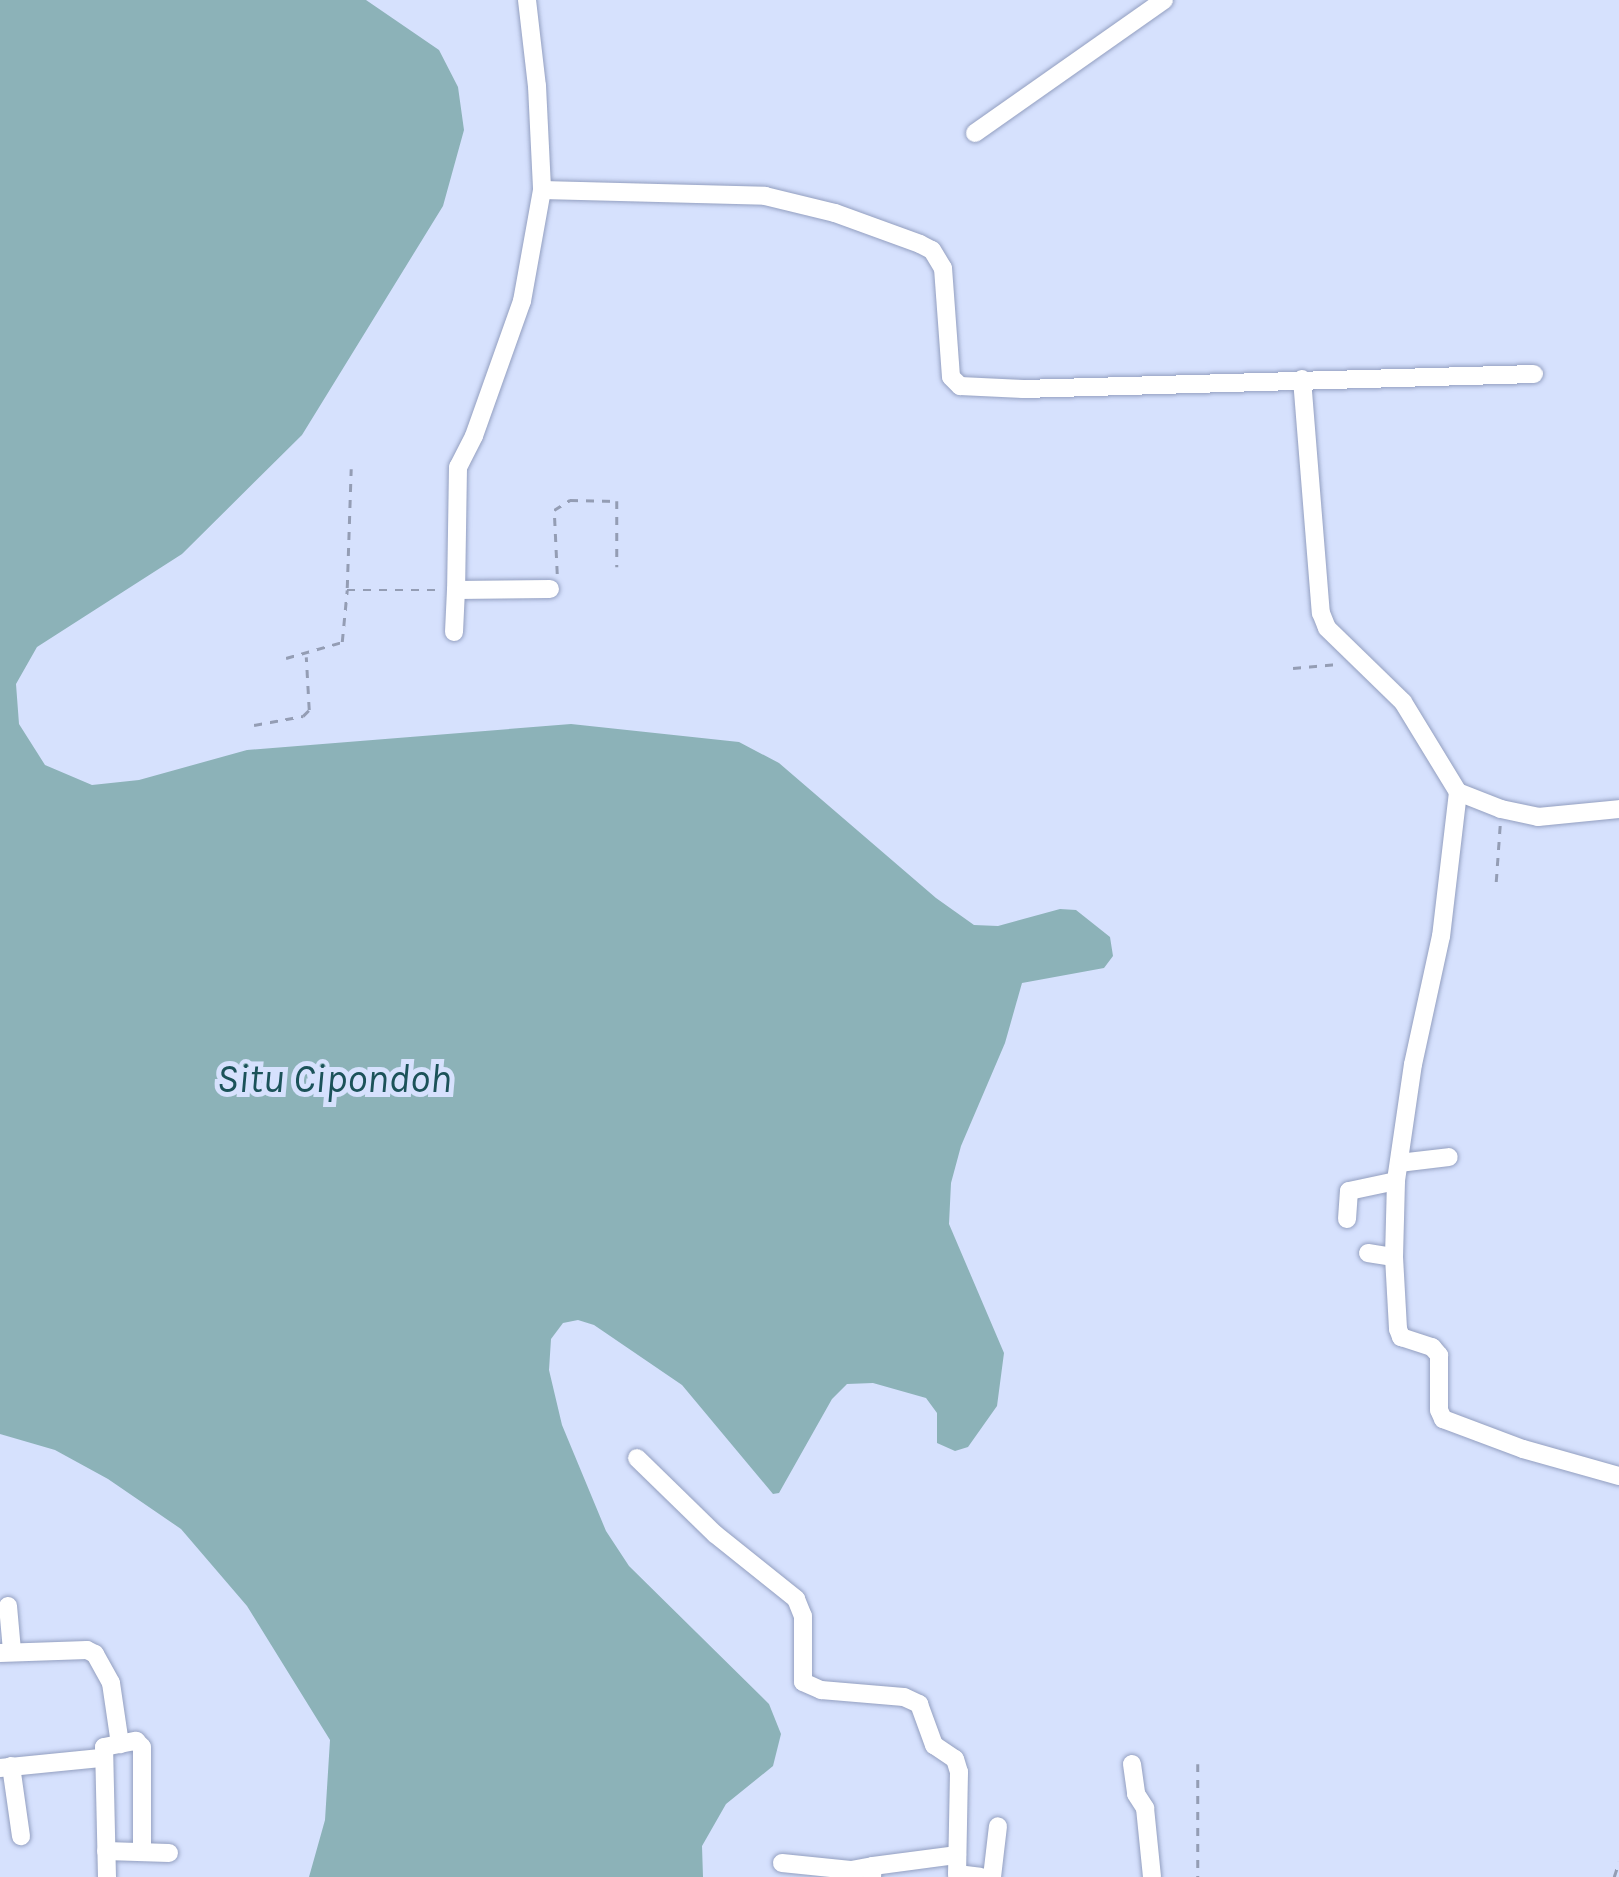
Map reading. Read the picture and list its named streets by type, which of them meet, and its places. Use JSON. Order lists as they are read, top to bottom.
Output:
{
  "water": ["Situ Cipondoh"]
}
